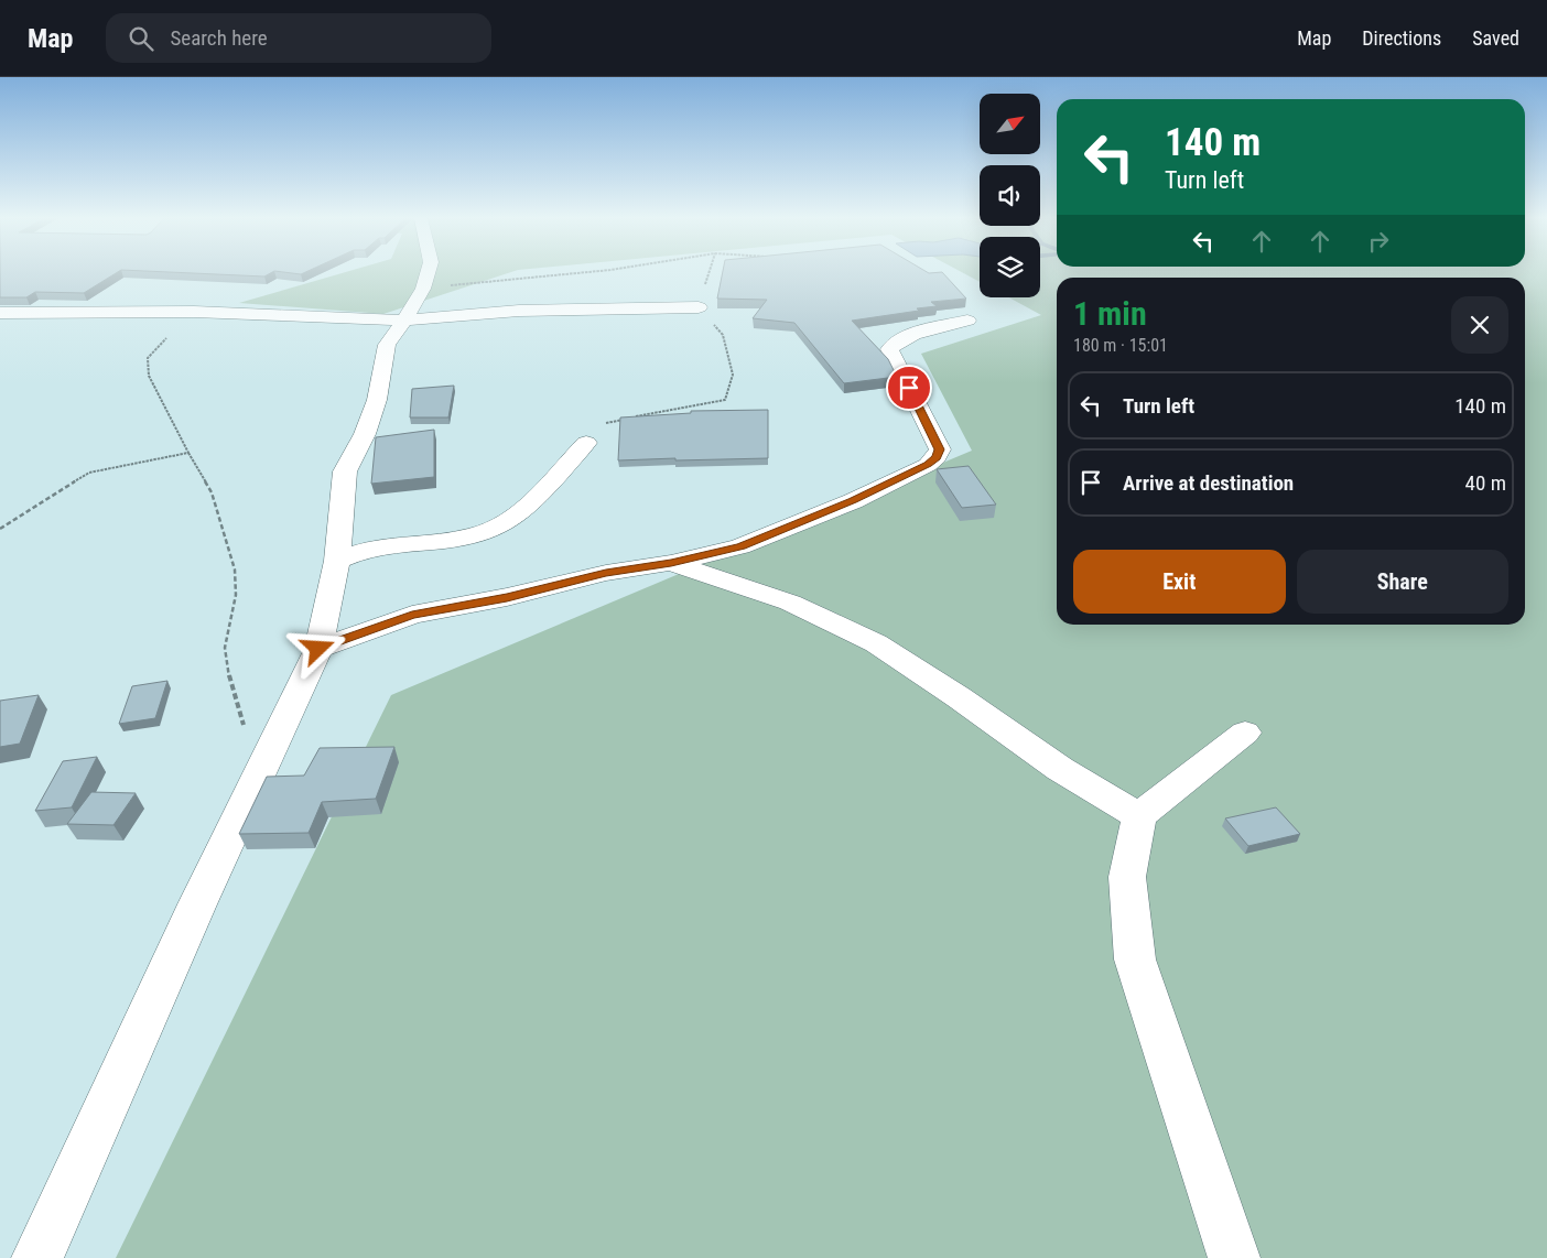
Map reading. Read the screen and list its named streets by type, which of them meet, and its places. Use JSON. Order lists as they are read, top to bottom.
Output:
{
  "north": "top right",
  "page": {
    "header": "Map",
    "search": "Search here",
    "nav": ["Map", "Directions", "Saved"],
    "turn": ["140 m", "Turn left"],
    "heading": ["1 min", "180 m · 15:01"],
    "list": [
      {
        "name": "Turn left",
        "value": "140 m"
      },
      {
        "name": "Arrive at destination",
        "value": "40 m"
      }
    ],
    "buttons": ["Exit", "Share"]
  }
}
